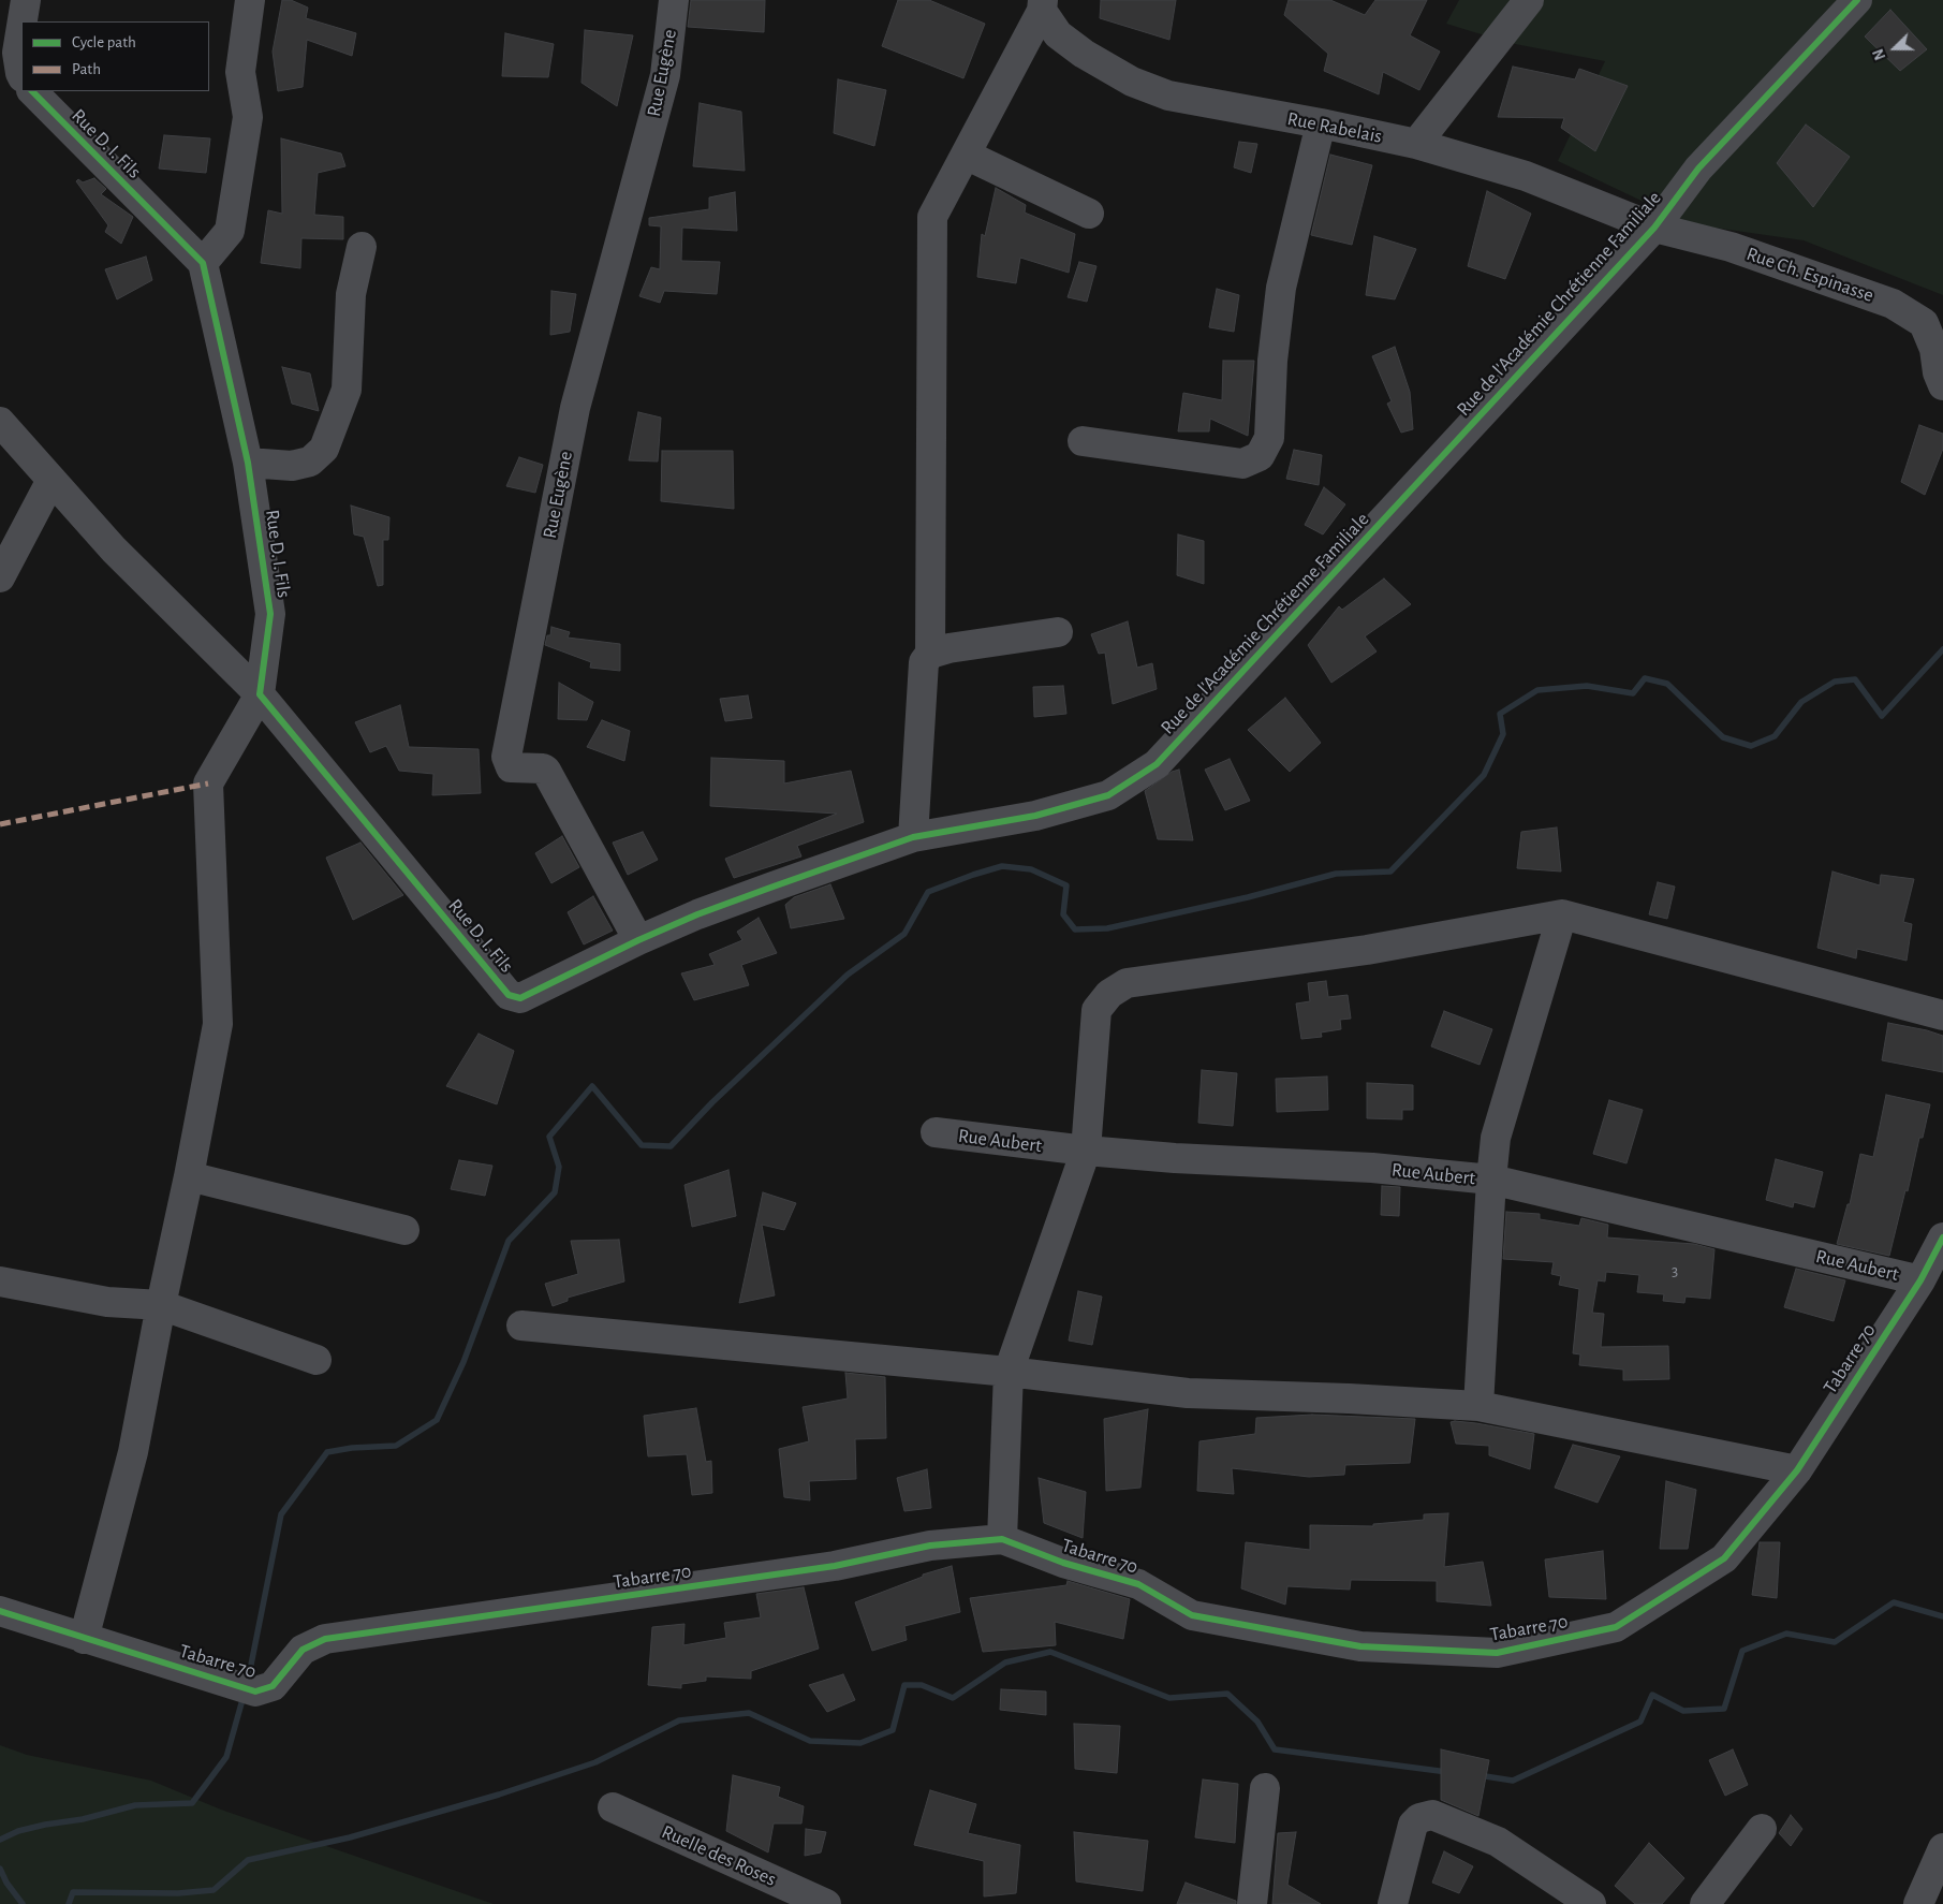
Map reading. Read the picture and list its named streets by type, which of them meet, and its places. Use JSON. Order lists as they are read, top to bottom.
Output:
{
  "streets": {
    "street": [
      "Rue Eugène",
      "Rue Rabelais",
      "Rue D. I. Fils",
      "Rue Ch. Espinasse",
      "Rue de l'Académie Chrétienne Familiale",
      "Rue Aubert",
      "Tabarre 70",
      "Ruelle des Roses"
    ]
  },
  "crossings": [
    ["Rue Eugène", "Rue de l'Académie Chrétienne Familiale"],
    ["Rue Rabelais", "Rue Ch. Espinasse"],
    ["Rue Rabelais", "Rue de l'Académie Chrétienne Familiale"],
    ["Rue D. I. Fils", "Rue de l'Académie Chrétienne Familiale"],
    ["Rue Ch. Espinasse", "Rue de l'Académie Chrétienne Familiale"],
    ["Rue Aubert", "Tabarre 70"]
  ],
  "house_numbers": ["3"],
  "legend": ["Cycle path", "Path"],
  "north": "left"
}
